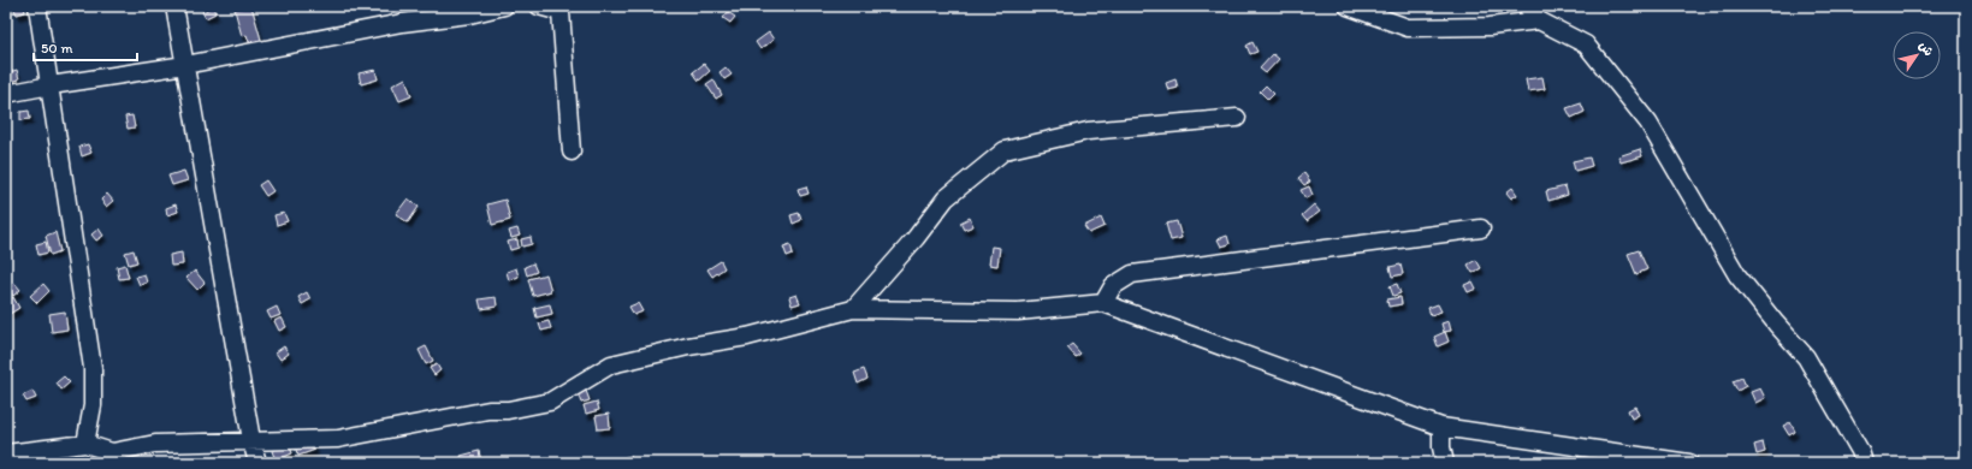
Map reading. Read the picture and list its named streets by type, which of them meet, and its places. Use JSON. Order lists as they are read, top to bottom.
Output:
{
  "scale_bar": "50 m",
  "north": "top right"
}
